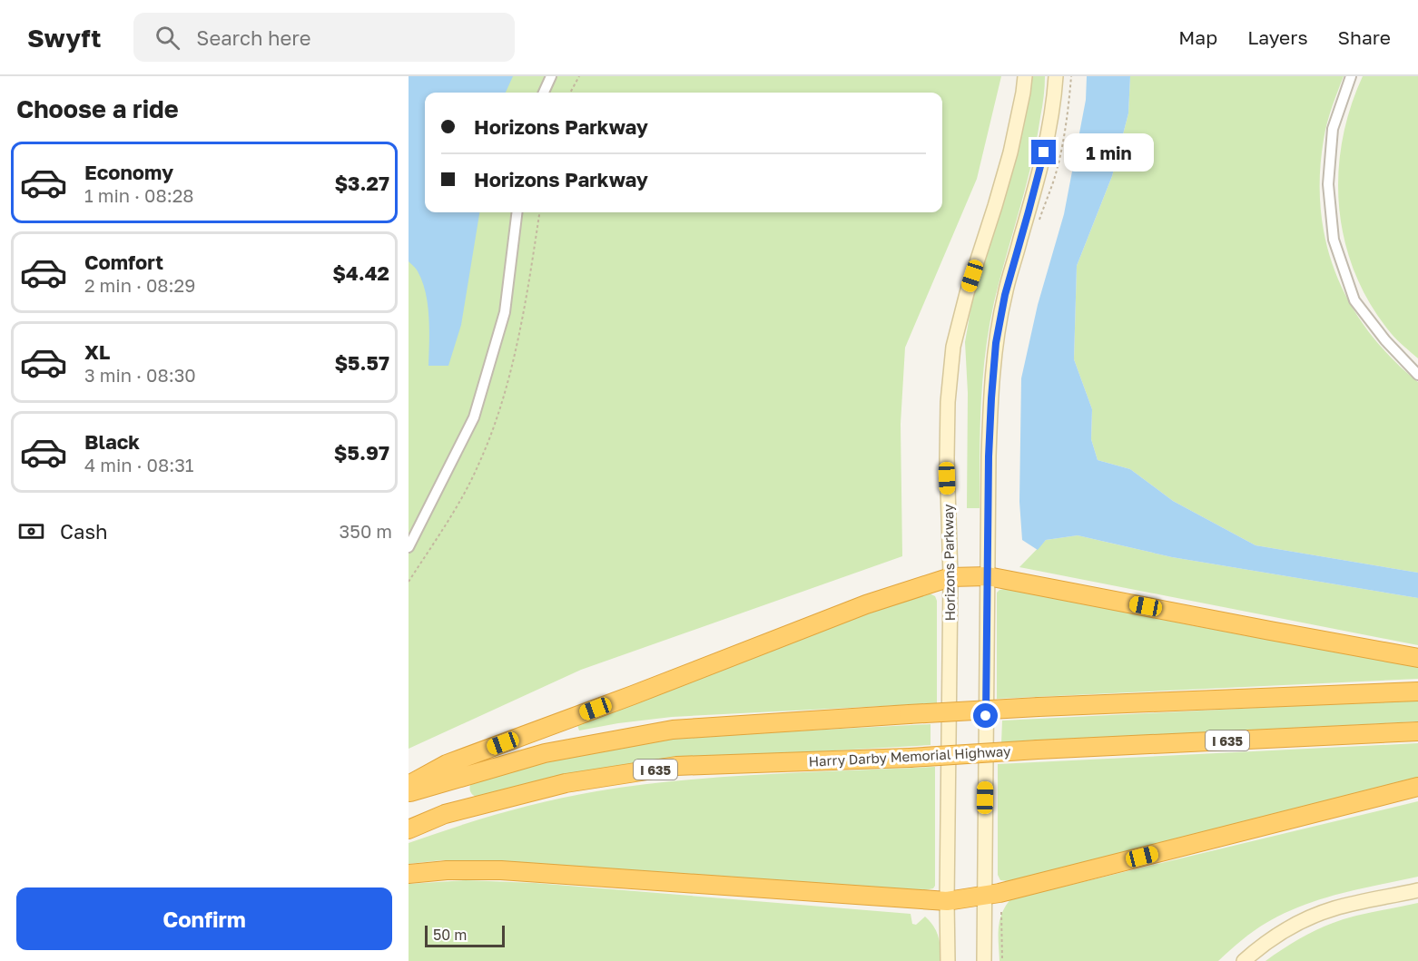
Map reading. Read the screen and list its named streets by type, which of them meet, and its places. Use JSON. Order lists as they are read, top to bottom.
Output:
{
  "streets": {
    "highway": ["I 635", "Harry Darby Memorial Highway"],
    "main road": ["Horizons Parkway"]
  },
  "scale_bar": "50 m",
  "page": {
    "header": "Swyft",
    "search": "Search here",
    "nav": ["Map", "Layers", "Share"],
    "heading": "Choose a ride",
    "banner": ["Horizons Parkway", "Horizons Parkway"],
    "bubble": "1 min",
    "list": [
      {
        "name": "Economy",
        "note": "1 min · 08:28",
        "value": "$3.27"
      },
      {
        "name": "Comfort",
        "note": "2 min · 08:29",
        "value": "$4.42"
      },
      {
        "name": "XL",
        "note": "3 min · 08:30",
        "value": "$5.57"
      },
      {
        "name": "Black",
        "note": "4 min · 08:31",
        "value": "$5.97"
      }
    ],
    "pay": ["Cash", "350 m"],
    "buttons": "Confirm",
    "scale": "50 m"
  }
}
